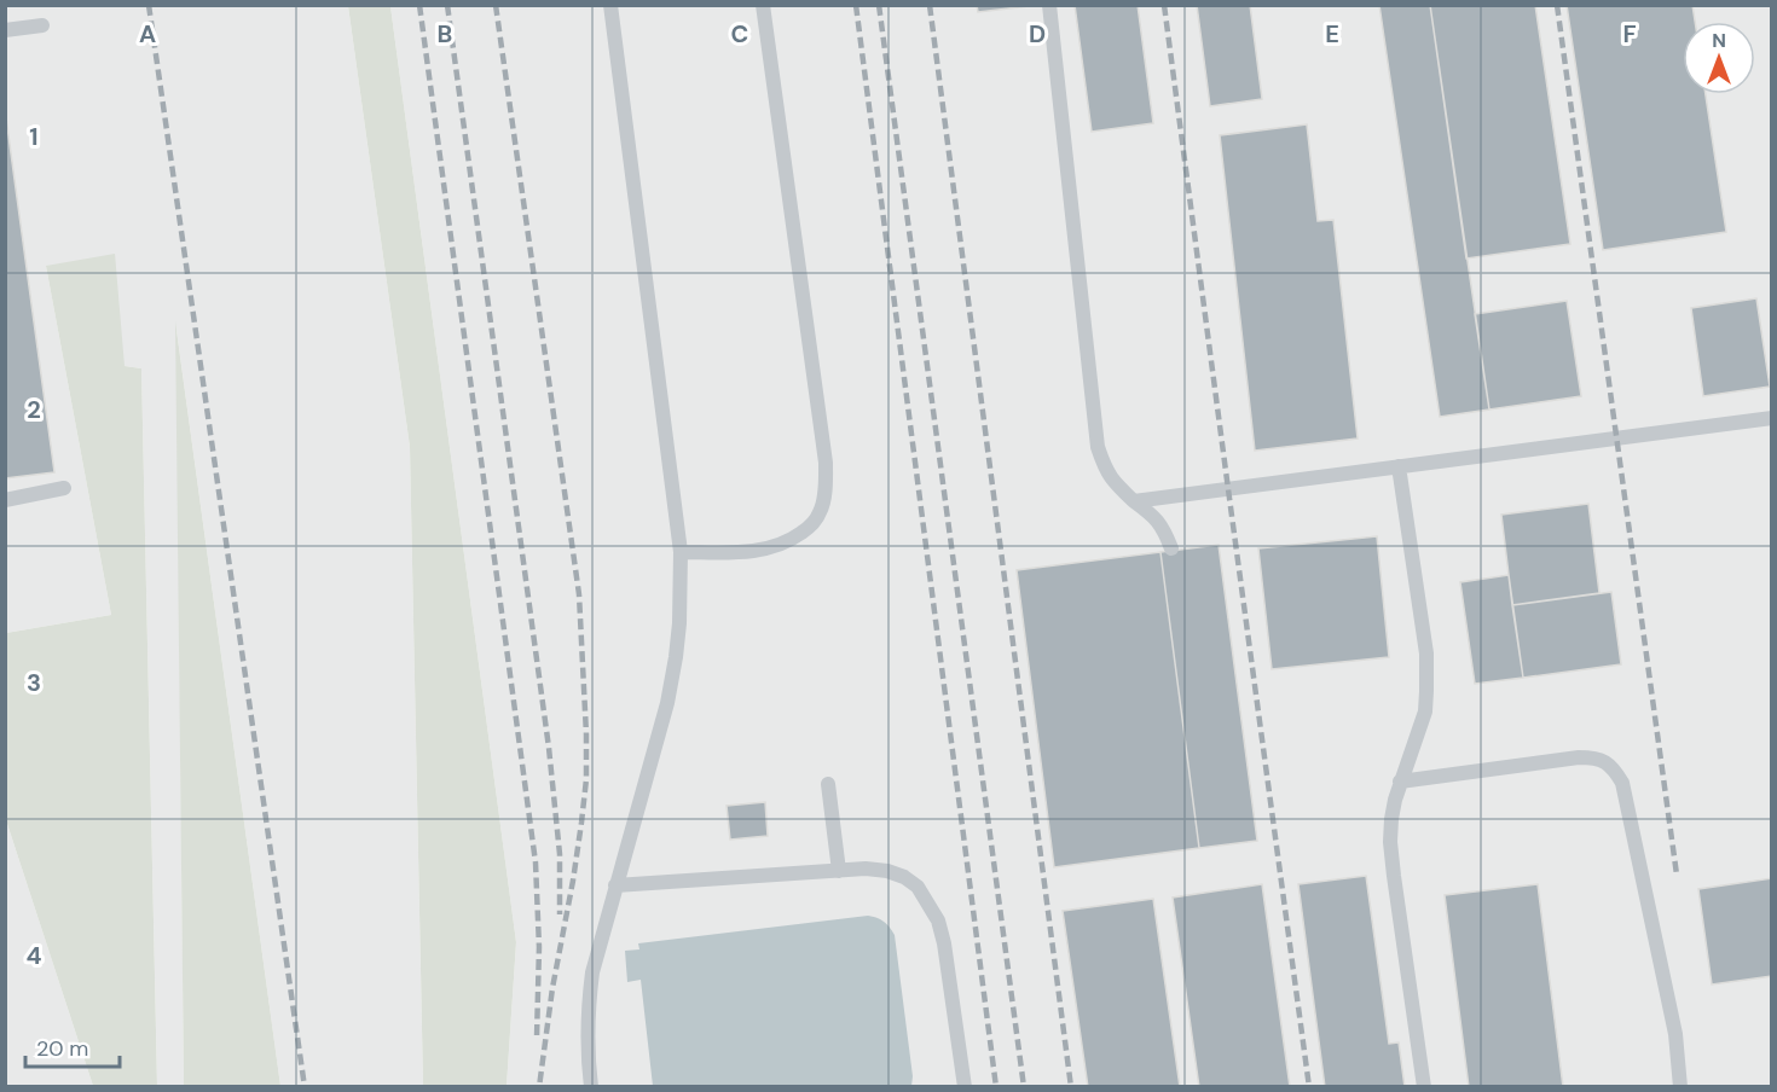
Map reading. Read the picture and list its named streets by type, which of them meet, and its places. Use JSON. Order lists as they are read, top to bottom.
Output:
{
  "scale_bar": "20 m",
  "north": "top",
  "grid": {
    "columns": [
      "A",
      "B",
      "C",
      "D",
      "E",
      "F"
    ],
    "rows": [
      "1",
      "2",
      "3",
      "4"
    ]
  }
}
